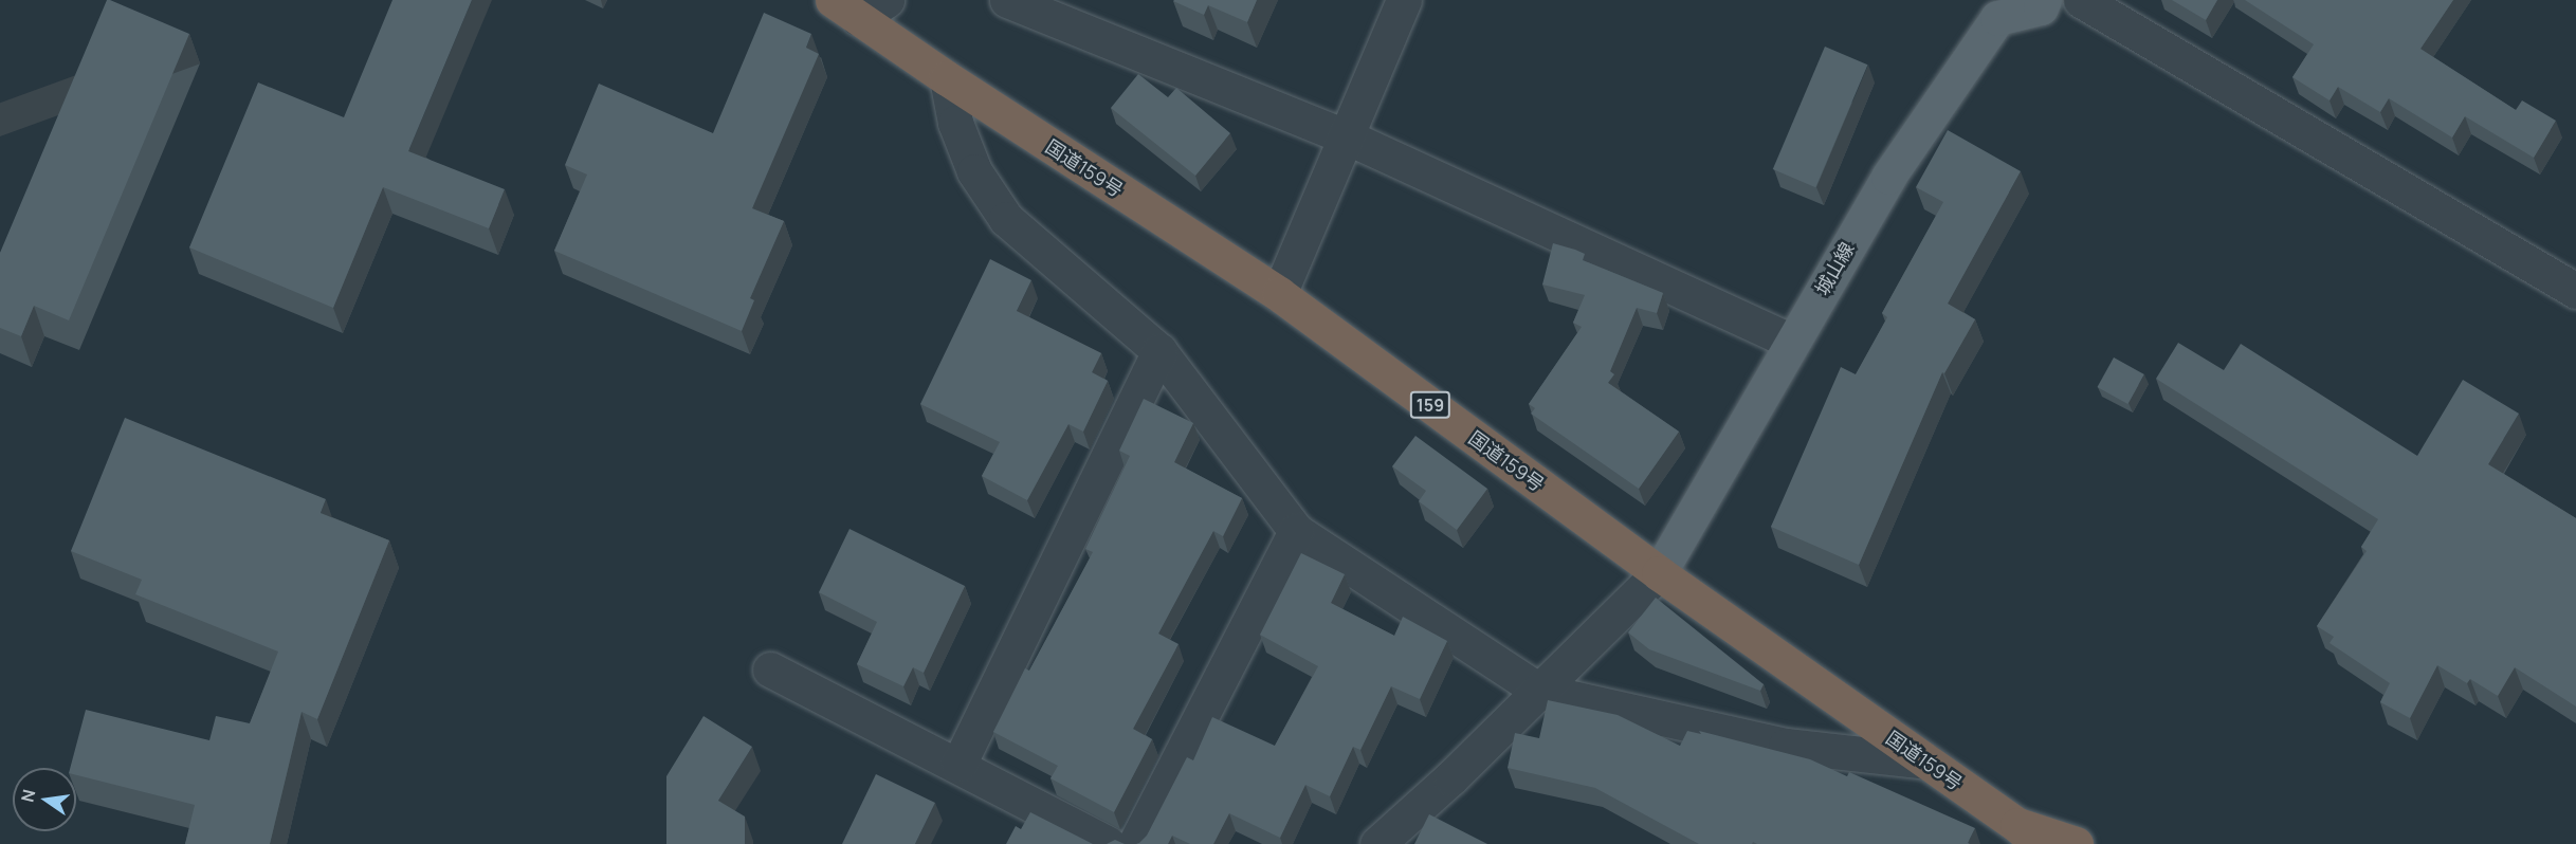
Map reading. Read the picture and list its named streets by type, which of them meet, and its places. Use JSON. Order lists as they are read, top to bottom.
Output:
{
  "streets": {
    "highway": ["国道159号", "159"],
    "main road": ["城山線"]
  },
  "crossings": [
    ["国道159号", "城山線"]
  ],
  "north": "left"
}
